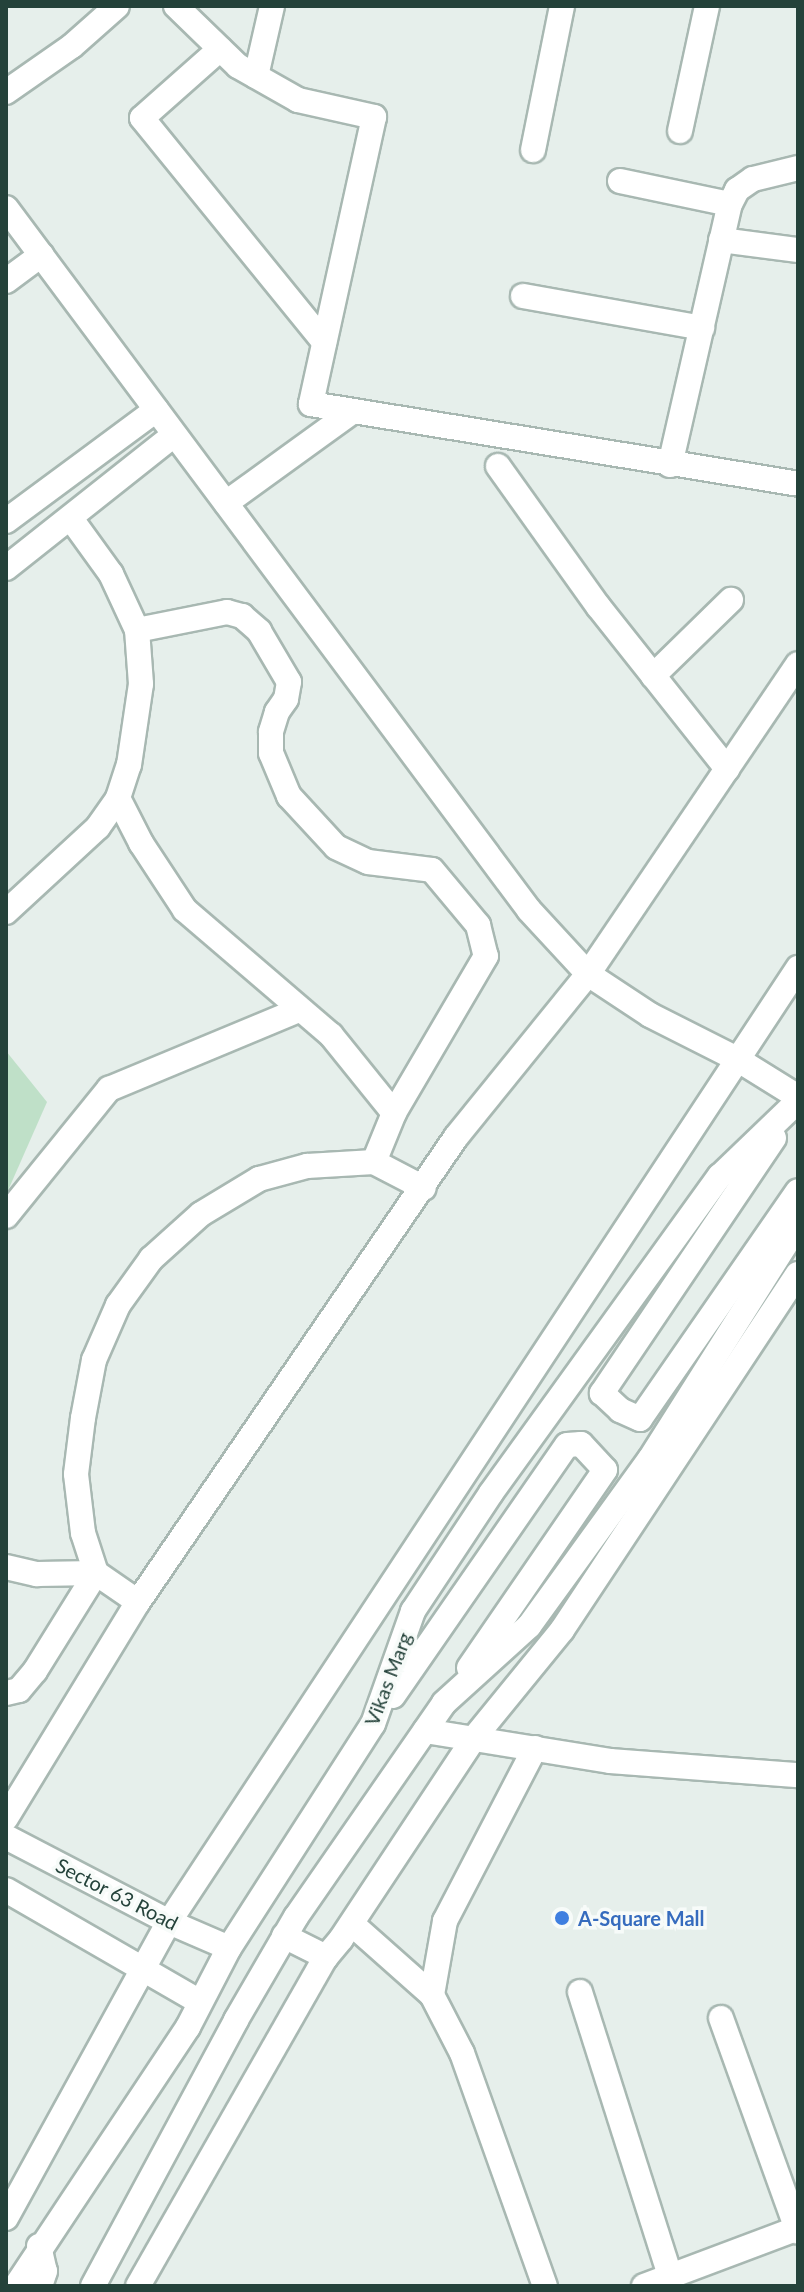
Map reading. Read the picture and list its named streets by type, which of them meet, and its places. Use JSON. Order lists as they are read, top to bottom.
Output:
{
  "streets": {
    "street": ["Vikas Marg", "Sector 63 Road"]
  },
  "crossings": [
    ["Vikas Marg", "Sector 63 Road"]
  ],
  "places": ["A-Square Mall"]
}
